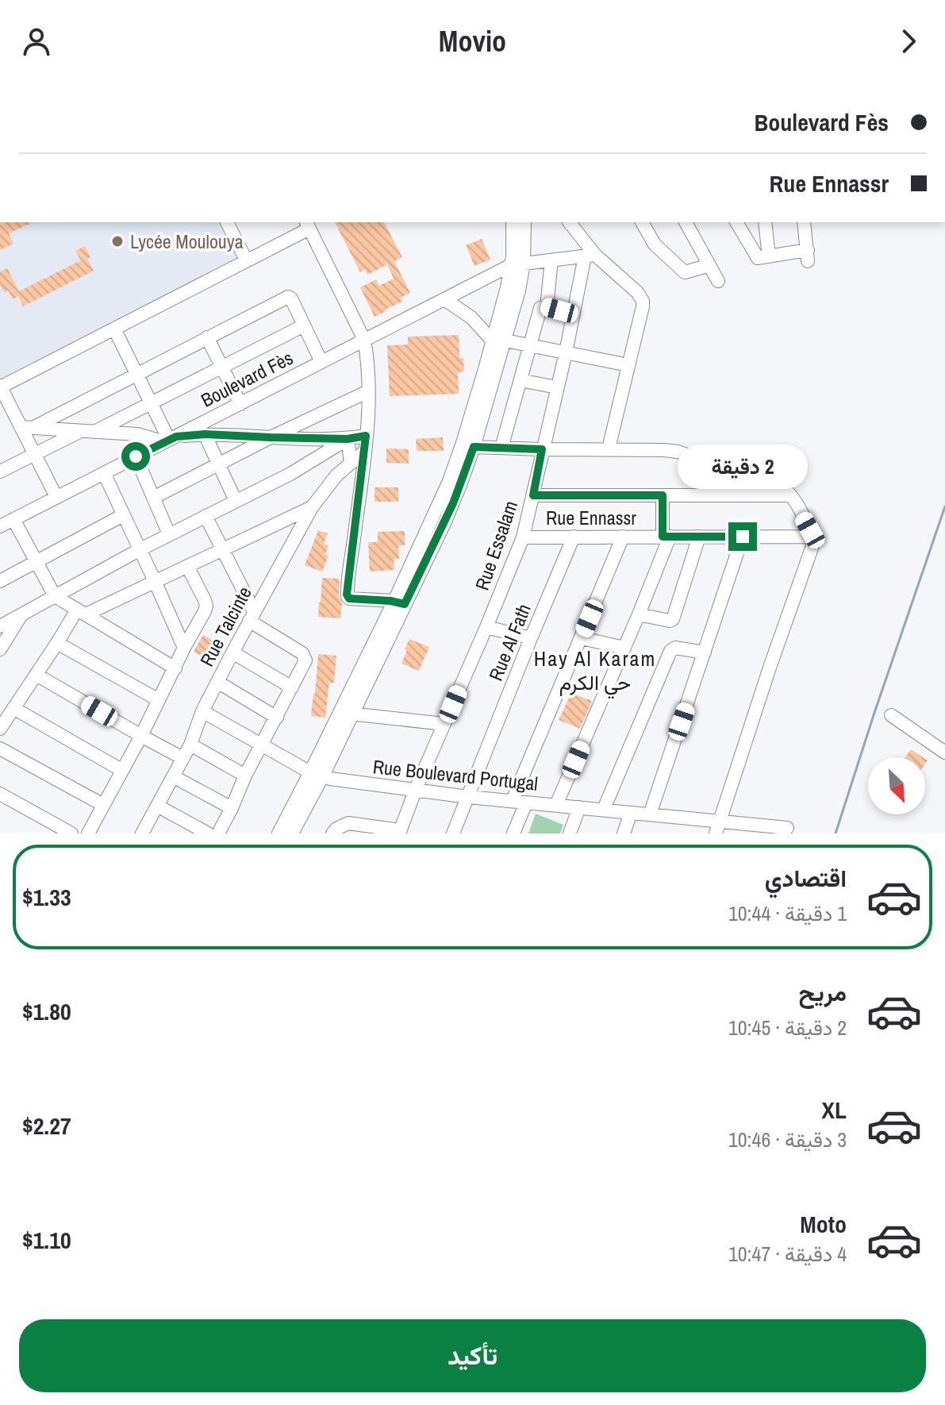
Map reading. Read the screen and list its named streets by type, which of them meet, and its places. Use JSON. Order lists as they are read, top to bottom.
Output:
{
  "streets": {
    "street": [
      "Boulevard Fès",
      "Rue Ennassr",
      "Rue Essalam",
      "Rue Talcinte",
      "Rue Al Fath",
      "Rue Boulevard Portugal"
    ]
  },
  "crossings": [
    ["Rue Ennassr", "Rue Essalam"],
    ["Rue Ennassr", "Rue Al Fath"],
    ["Rue Essalam", "Rue Boulevard Portugal"],
    ["Rue Al Fath", "Rue Boulevard Portugal"]
  ],
  "districts": ["Hay Al Karam حي الكرم"],
  "places": ["Lycée Moulouya"],
  "north": "bottom right",
  "page": {
    "header": "Movio",
    "banner": ["Boulevard Fès", "Rue Ennassr"],
    "bubble": "2 دقيقة",
    "list": [
      {
        "name": "اقتصادي",
        "note": "1 دقيقة · 10:44",
        "value": "$1.33"
      },
      {
        "name": "مريح",
        "note": "2 دقيقة · 10:45",
        "value": "$1.80"
      },
      {
        "name": "XL",
        "note": "3 دقيقة · 10:46",
        "value": "$2.27"
      },
      {
        "name": "Moto",
        "note": "4 دقيقة · 10:47",
        "value": "$1.10"
      }
    ],
    "buttons": "تأكيد"
  }
}
